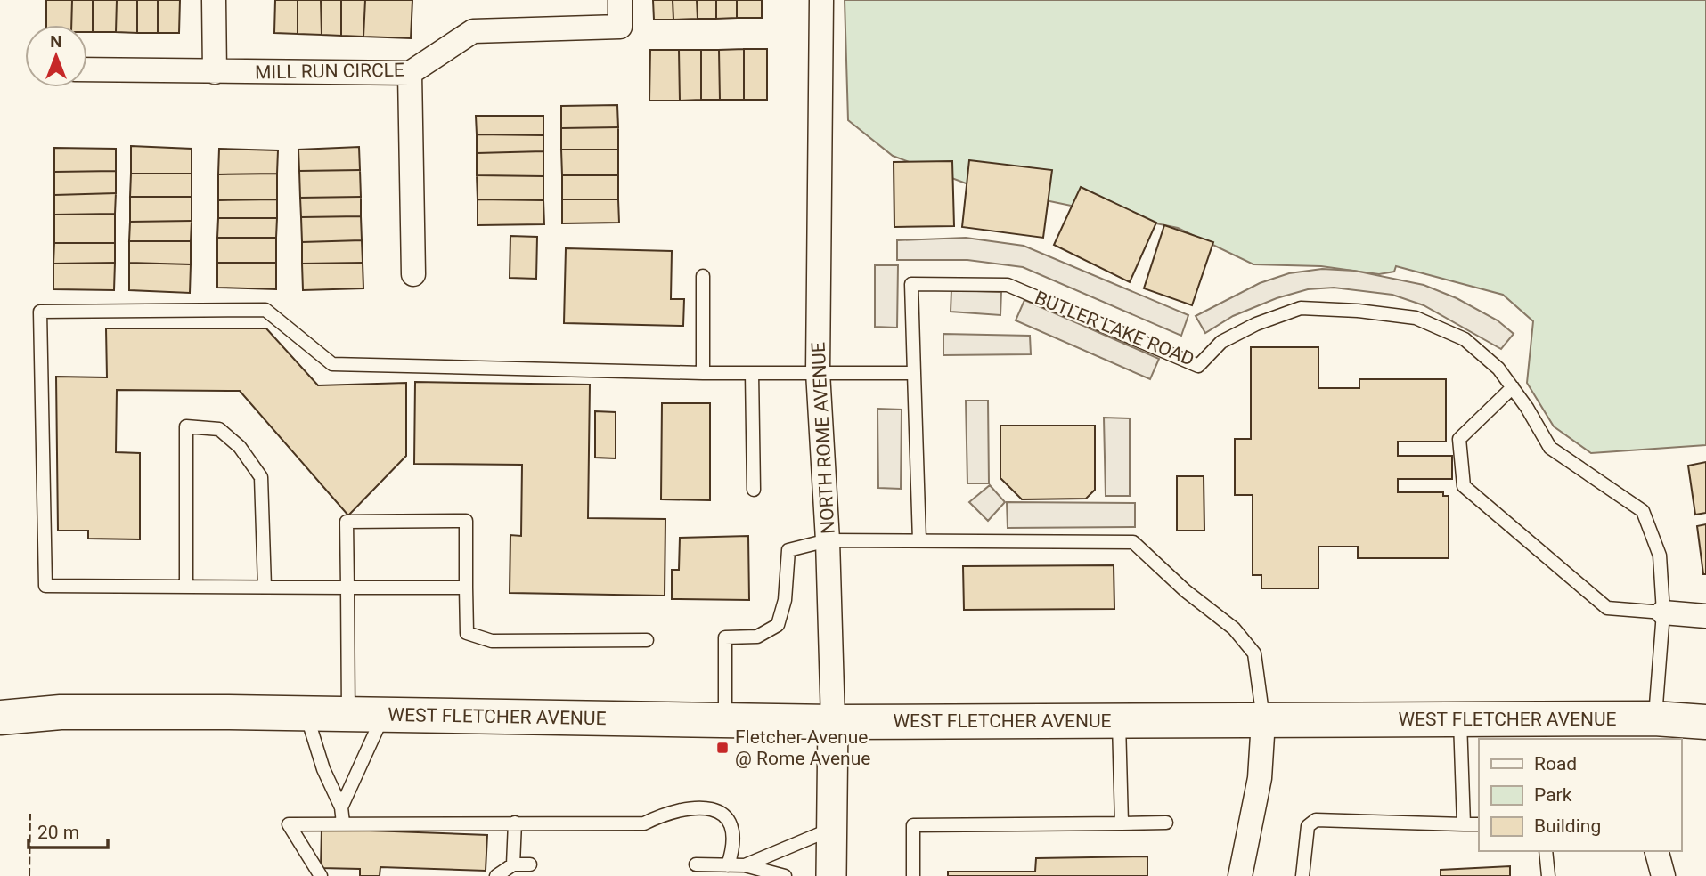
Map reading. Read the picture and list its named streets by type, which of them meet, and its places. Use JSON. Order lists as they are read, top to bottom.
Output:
{
  "streets": {
    "main road": ["WEST FLETCHER AVENUE"],
    "street": ["MILL RUN CIRCLE", "NORTH ROME AVENUE"],
    "lane": ["BUTLER LAKE ROAD"]
  },
  "crossings": [
    ["BUTLER LAKE ROAD", "WEST FLETCHER AVENUE"],
    ["NORTH ROME AVENUE", "WEST FLETCHER AVENUE"]
  ],
  "places": {
    "transit": ["Fletcher Avenue @ Rome Avenue"]
  },
  "legend": ["Road", "Park", "Building"],
  "scale_bar": "20 m",
  "north": "top"
}
